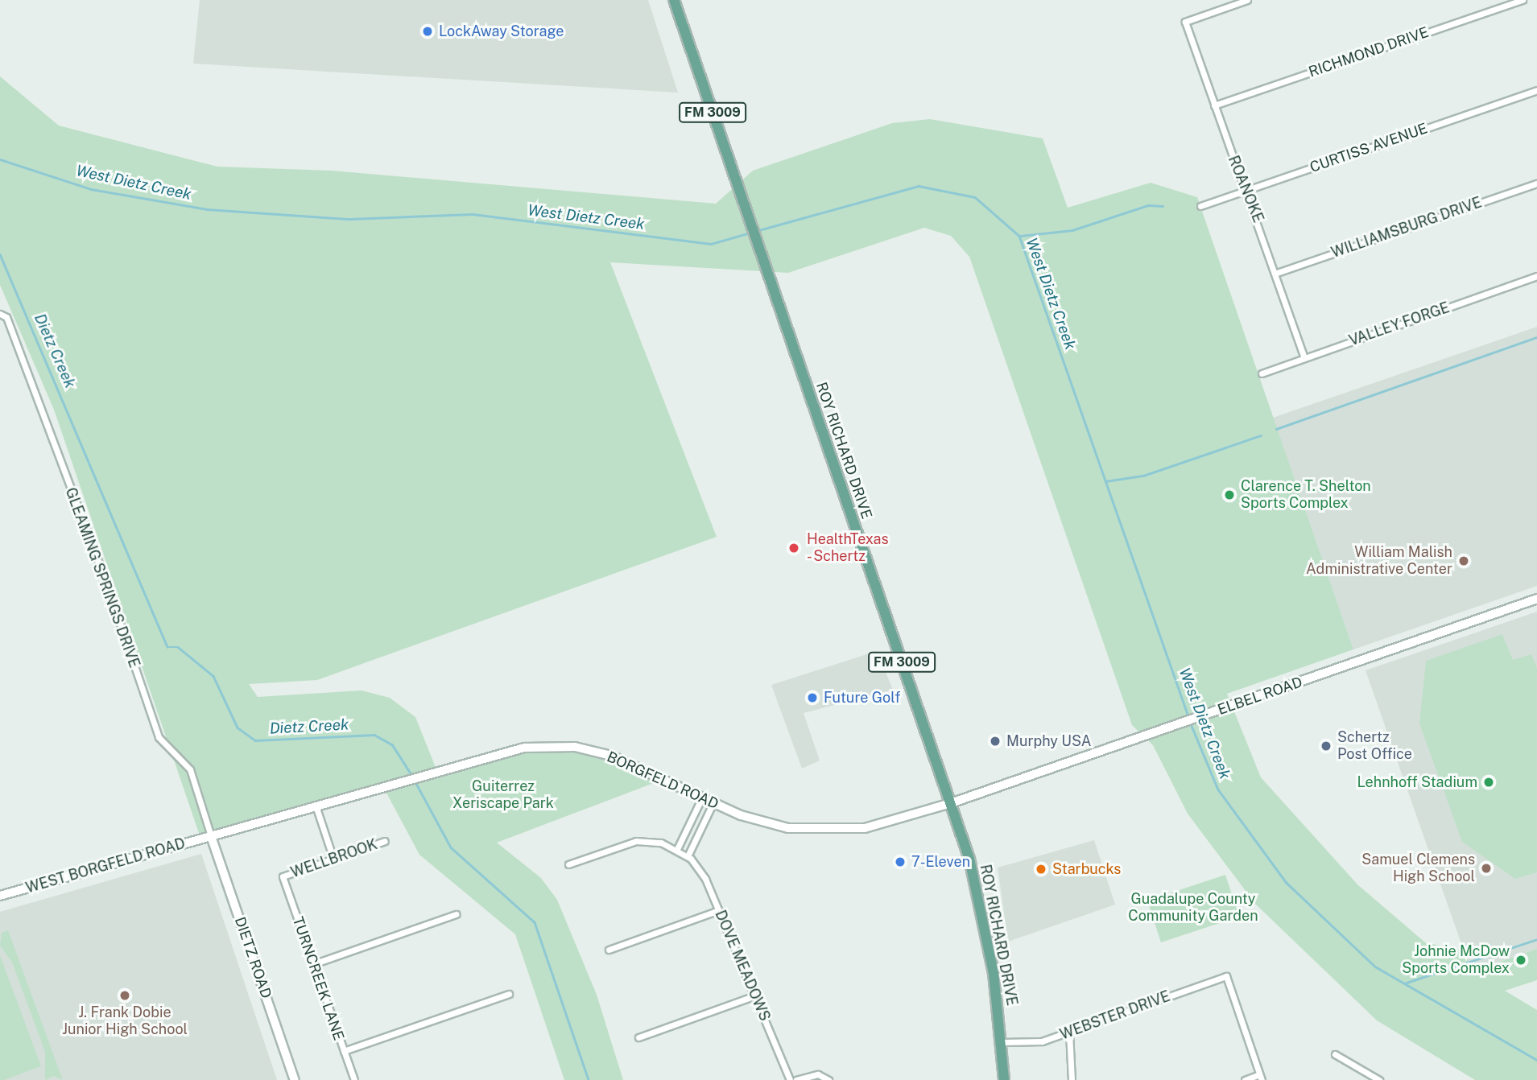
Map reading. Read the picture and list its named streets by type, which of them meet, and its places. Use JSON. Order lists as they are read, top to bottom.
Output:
{
  "streets": {
    "main road": ["FM 3009", "ROY RICHARD DRIVE"],
    "street": [
      "RICHMOND DRIVE",
      "CURTISS AVENUE",
      "ROANOKE",
      "WILLIAMSBURG DRIVE",
      "VALLEY FORGE",
      "GLEAMING SPRINGS DRIVE",
      "ELBEL ROAD",
      "BORGFELD ROAD",
      "WELLBROOK",
      "WEST BORGFELD ROAD",
      "DIETZ ROAD",
      "DOVE MEADOWS",
      "TURNCREEK LANE",
      "WEBSTER DRIVE"
    ]
  },
  "crossings": [
    ["RICHMOND DRIVE", "ROANOKE"],
    ["CURTISS AVENUE", "ROANOKE"],
    ["ROANOKE", "WILLIAMSBURG DRIVE"],
    ["ROANOKE", "VALLEY FORGE"],
    ["ROY RICHARD DRIVE", "ELBEL ROAD"],
    ["ROY RICHARD DRIVE", "BORGFELD ROAD"],
    ["ROY RICHARD DRIVE", "WEBSTER DRIVE"],
    ["GLEAMING SPRINGS DRIVE", "BORGFELD ROAD"],
    ["GLEAMING SPRINGS DRIVE", "WEST BORGFELD ROAD"],
    ["GLEAMING SPRINGS DRIVE", "DIETZ ROAD"],
    ["ELBEL ROAD", "BORGFELD ROAD"],
    ["BORGFELD ROAD", "WEST BORGFELD ROAD"],
    ["BORGFELD ROAD", "DIETZ ROAD"],
    ["WELLBROOK", "TURNCREEK LANE"],
    ["WEST BORGFELD ROAD", "DIETZ ROAD"]
  ],
  "water": ["West Dietz Creek", "Dietz Creek"],
  "parks": ["Guiterrez Xeriscape Park", "Guadalupe County Community Garden"],
  "places": [
    "LockAway Storage",
    "Clarence T. Shelton Sports Complex",
    "HealthTexas - Schertz",
    "William Malish Administrative Center",
    "Future Golf",
    "Murphy USA",
    "Schertz Post Office",
    "Lehnhoff Stadium",
    "7-Eleven",
    "Samuel Clemens High School",
    "Starbucks",
    "Johnie McDow Sports Complex",
    "J. Frank Dobie Junior High School"
  ]
}
